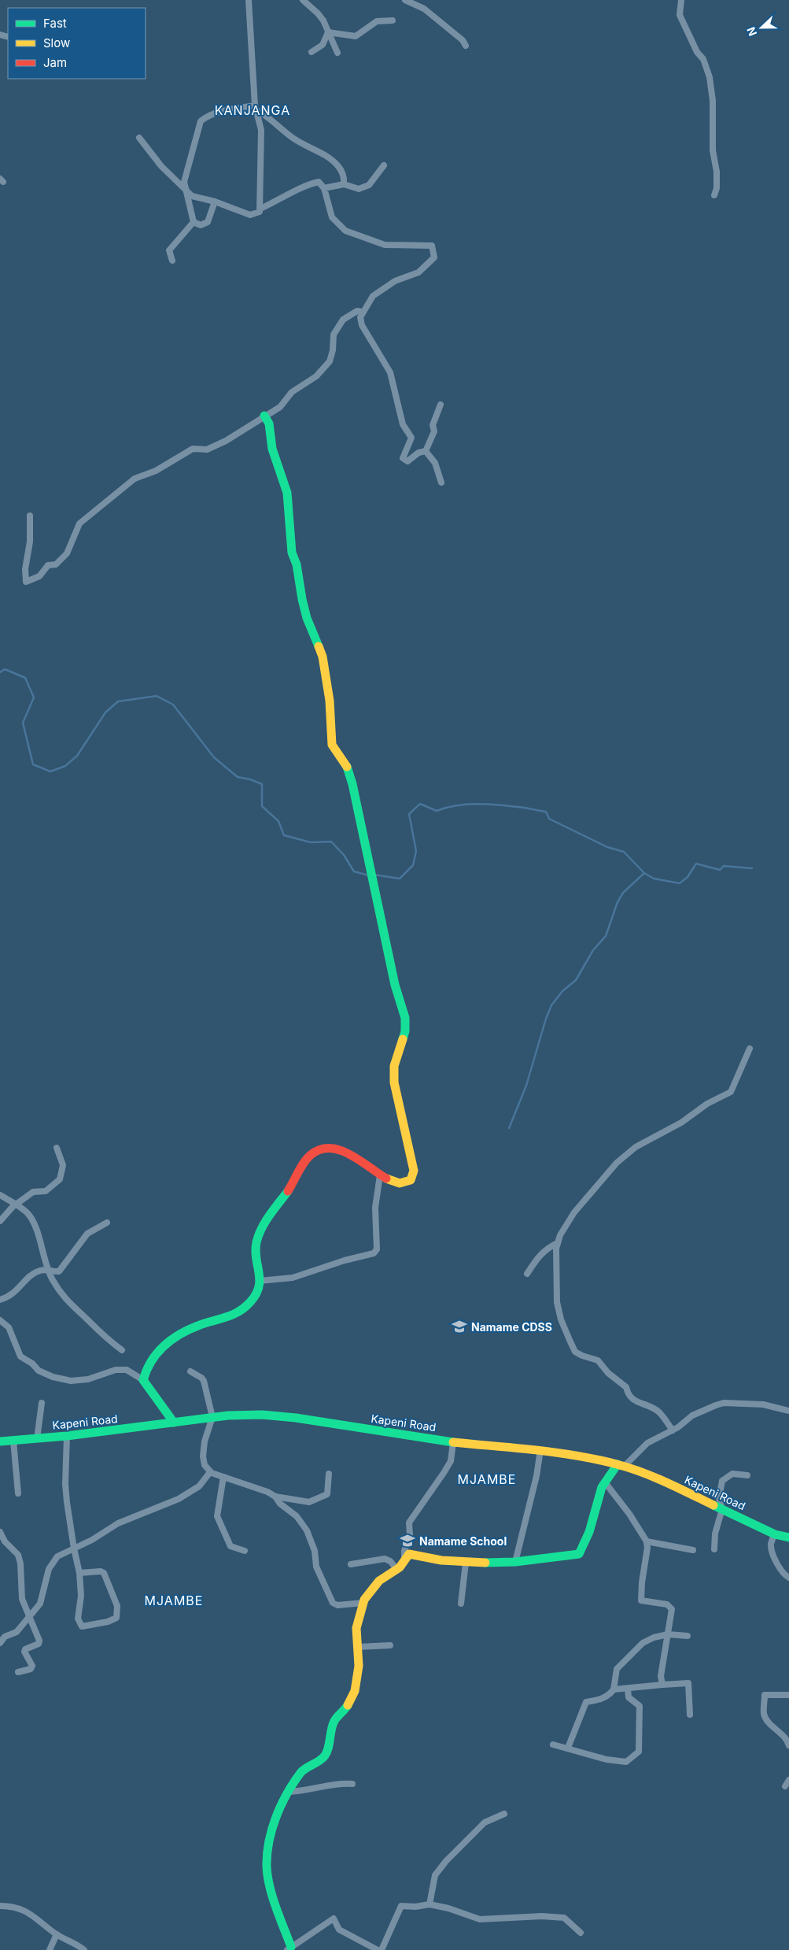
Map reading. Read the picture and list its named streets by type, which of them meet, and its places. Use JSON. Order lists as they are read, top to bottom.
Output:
{
  "streets": {
    "street": ["Kapeni Road"]
  },
  "districts": ["KANJANGA", "MJAMBE", "MJAMBE"],
  "places": {
    "school or university": ["Namame CDSS", "Namame School"]
  },
  "legend": ["Fast", "Slow", "Jam"],
  "north": "left"
}
